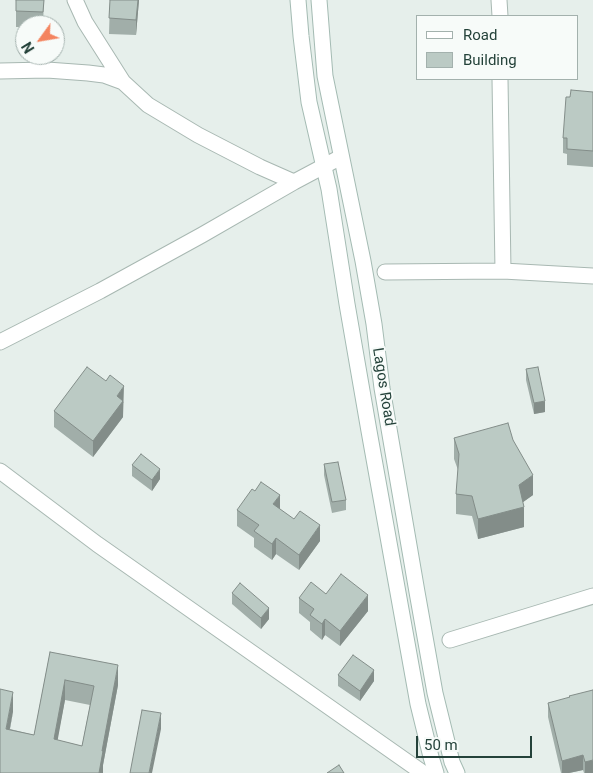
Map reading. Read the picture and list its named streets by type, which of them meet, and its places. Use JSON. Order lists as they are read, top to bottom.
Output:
{
  "streets": {
    "street": ["Lagos Road"]
  },
  "legend": ["Road", "Building"],
  "scale_bar": "50 m",
  "north": "bottom left"
}
